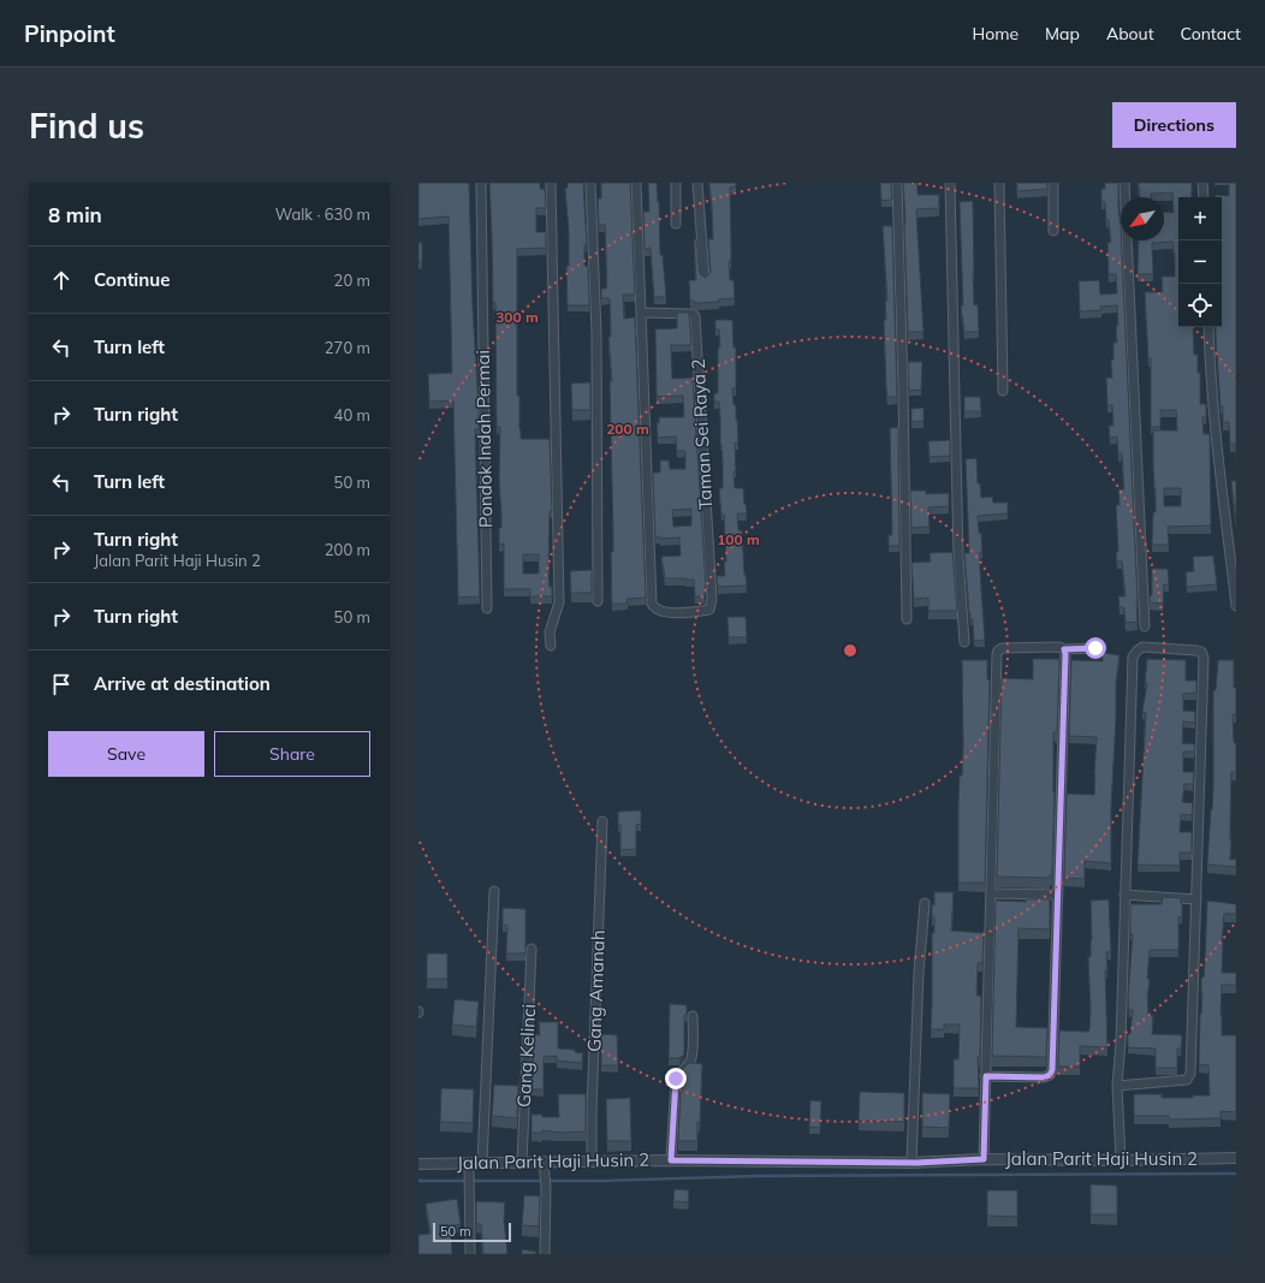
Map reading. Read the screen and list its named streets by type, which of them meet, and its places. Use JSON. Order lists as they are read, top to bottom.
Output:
{
  "streets": {
    "street": [
      "Taman Sei Raya 2",
      "Pondok Indah Permai",
      "Gang Amanah",
      "Gang Kelinci",
      "Jalan Parit Haji Husin 2"
    ]
  },
  "crossings": [
    ["Gang Amanah", "Jalan Parit Haji Husin 2"],
    ["Gang Kelinci", "Jalan Parit Haji Husin 2"]
  ],
  "scale_bar": "50 m",
  "north": "bottom left",
  "page": {
    "header": "Pinpoint",
    "nav": [
      "Home",
      "Map",
      "About",
      "Contact"
    ],
    "buttons": [
      "Directions",
      ["Save", "Share"]
    ],
    "title": "Find us",
    "heading": ["8 min", "Walk · 630 m"],
    "map_buttons": ["+", "−"],
    "list": [
      ["Continue", "20 m"],
      ["Turn left", "270 m"],
      ["Turn right", "40 m"],
      ["Turn left", "50 m"],
      ["Turn right", "Jalan Parit Haji Husin 2", "200 m"],
      ["Turn right", "50 m"],
      "Arrive at destination"
    ],
    "scale": "50 m"
  },
  "rings": ["300 m", "200 m", "100 m"]
}
